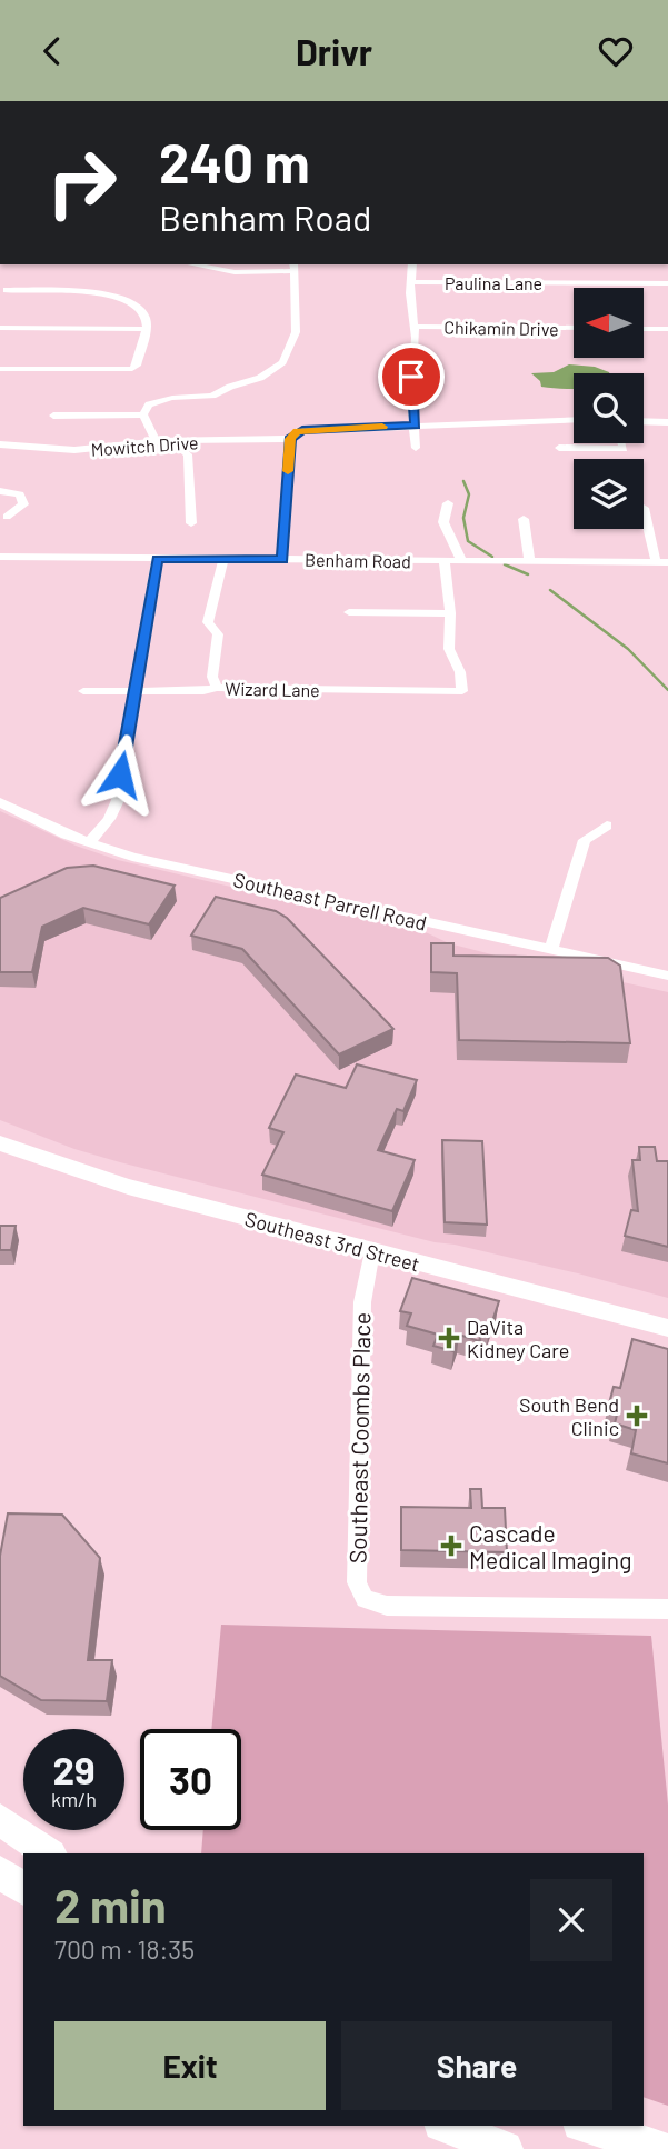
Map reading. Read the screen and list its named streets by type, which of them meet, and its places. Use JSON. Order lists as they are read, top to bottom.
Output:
{
  "streets": {
    "main road": ["Southeast 3rd Street"],
    "street": [
      "Paulina Lane",
      "Chikamin Drive",
      "Mowitch Drive",
      "Benham Road",
      "Wizard Lane",
      "Southeast Parrell Road",
      "Southeast Coombs Place"
    ]
  },
  "crossings": [
    ["Southeast 3rd Street", "Southeast Coombs Place"]
  ],
  "places": {
    "health": ["DaVita Kidney Care", "South Bend Clinic", "Cascade Medical Imaging"]
  },
  "north": "left",
  "page": {
    "header": "Drivr",
    "turn": ["240 m", "Benham Road"],
    "speed": "29 km/h",
    "limit": "30",
    "heading": ["2 min", "700 m · 18:35"],
    "buttons": ["Exit", "Share"]
  }
}
